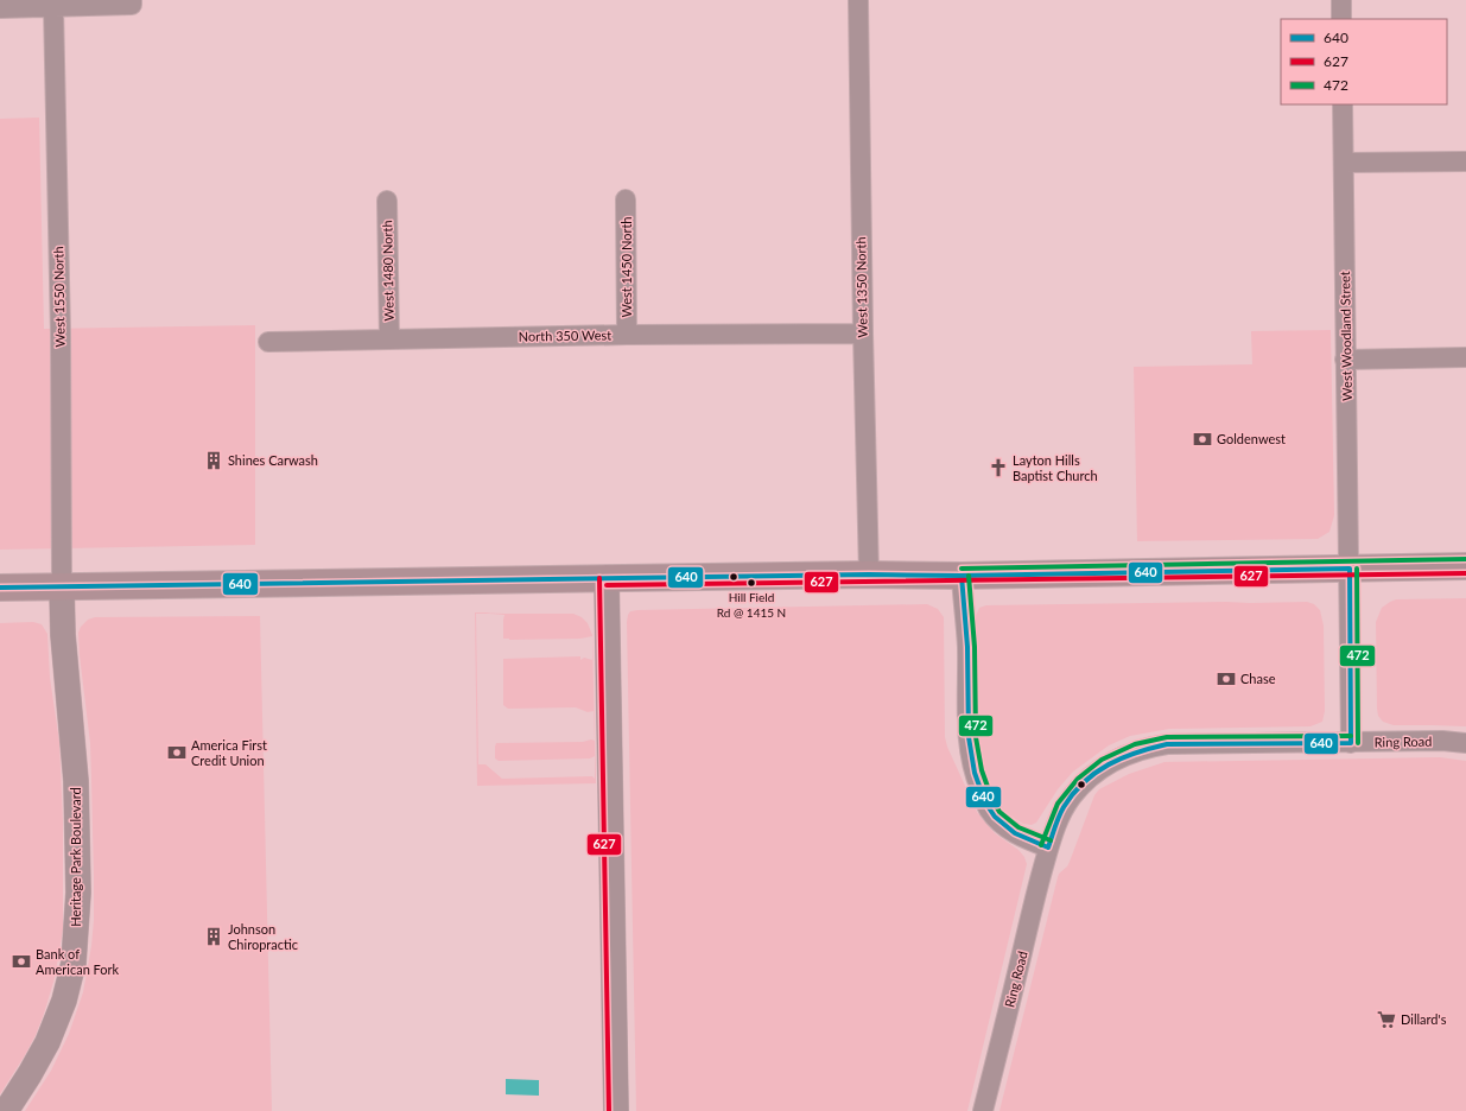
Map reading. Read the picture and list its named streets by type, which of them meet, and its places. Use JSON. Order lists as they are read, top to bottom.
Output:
{
  "streets": {
    "street": [
      "West 1450 North",
      "West 1480 North",
      "West 1350 North",
      "West 1550 North",
      "North 350 West",
      "West Woodland Street",
      "Ring Road",
      "Heritage Park Boulevard"
    ]
  },
  "crossings": [
    ["West 1450 North", "North 350 West"],
    ["West 1480 North", "North 350 West"],
    ["West 1350 North", "North 350 West"],
    ["West 1550 North", "Heritage Park Boulevard"],
    ["West Woodland Street", "Ring Road"]
  ],
  "places": {
    "bank": [
      "Goldenwest",
      "Chase",
      "America First Credit Union",
      "Bank of American Fork"
    ],
    "building": ["Shines Carwash", "Johnson Chiropractic"],
    "church": ["Layton Hills Baptist Church"],
    "other": ["Hill Field Rd @ 1415 N"],
    "supermarket": ["Dillard's"]
  },
  "lines": ["transit line 472", "transit line 640", "transit line 627"],
  "legend": ["640", "627", "472"]
}
